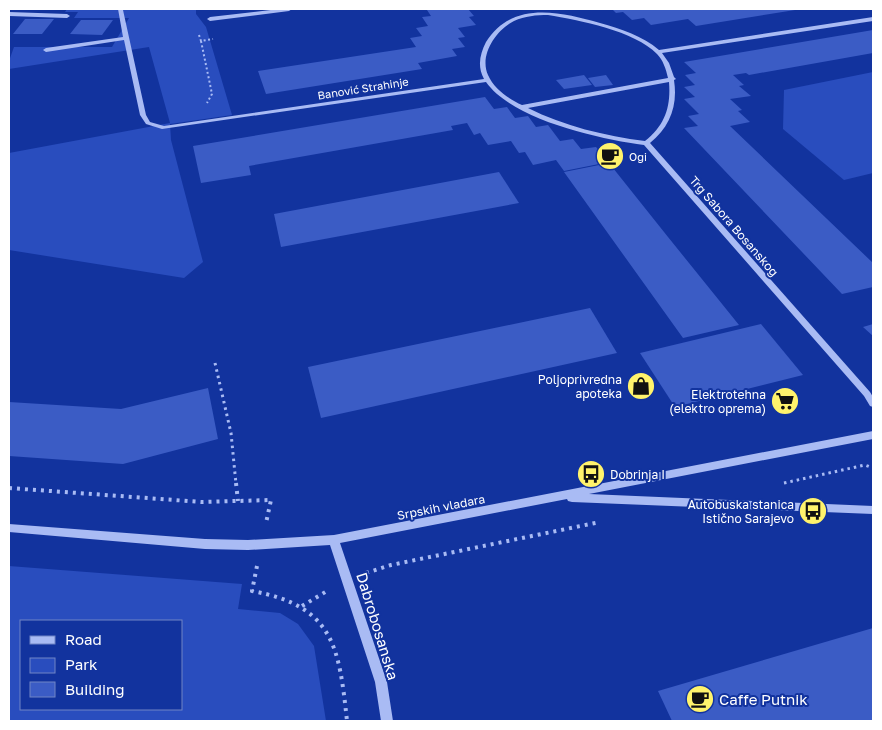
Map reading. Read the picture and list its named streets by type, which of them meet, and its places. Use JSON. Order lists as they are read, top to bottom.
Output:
{
  "streets": {
    "street": [
      "Banović Strahinje",
      "Trg Sabora Bosanskog",
      "Srpskih vladara",
      "Dabrobosanska"
    ]
  },
  "crossings": [
    ["Srpskih vladara", "Dabrobosanska"]
  ],
  "places": {
    "cafe": ["Ogi", "Caffe Putnik"],
    "shop": ["Poljoprivredna apoteka"],
    "supermarket": ["Elektrotehna (elektro oprema)"],
    "bus stop": ["Dobrinja I", "Autobuska stanica Istično Sarajevo"]
  },
  "legend": ["Road", "Park", "Building"]
}
